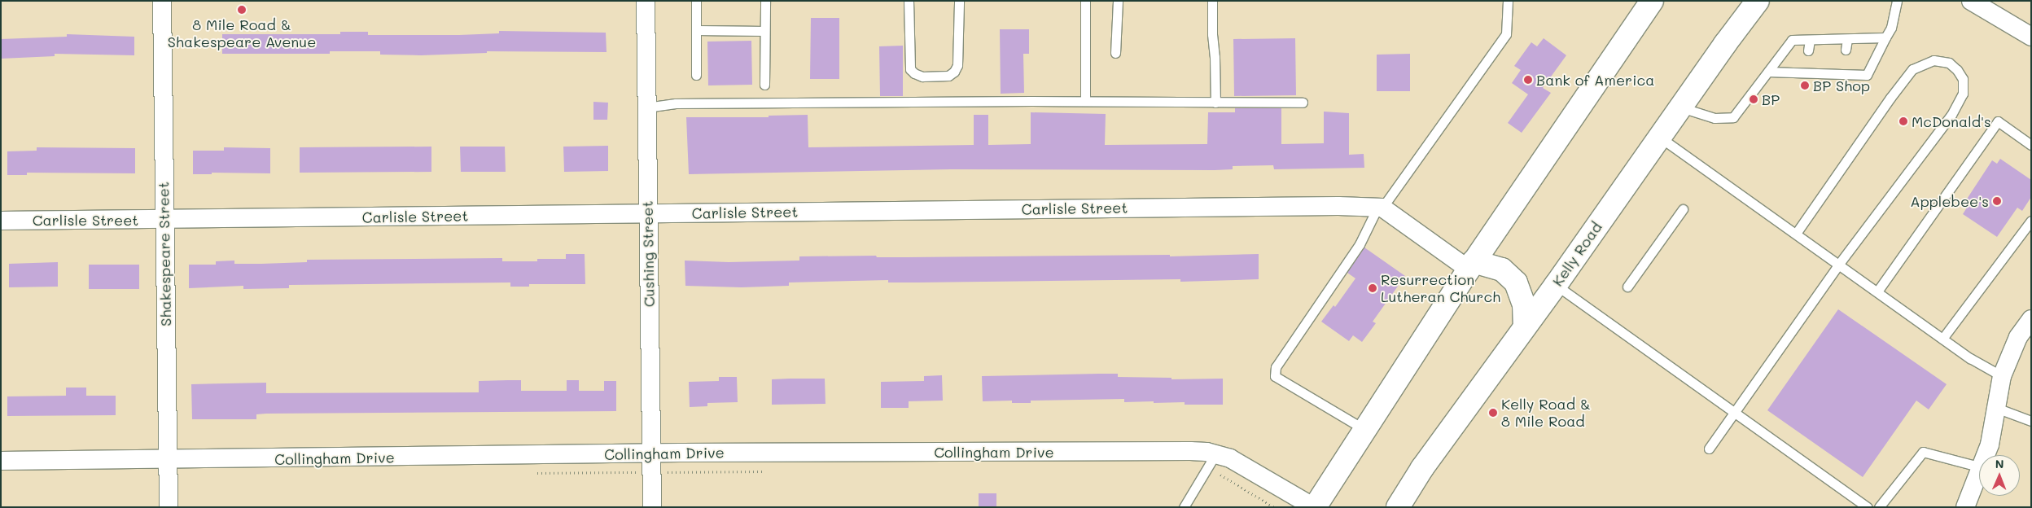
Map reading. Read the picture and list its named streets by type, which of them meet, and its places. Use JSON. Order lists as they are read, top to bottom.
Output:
{
  "streets": {
    "street": [
      "Carlisle Street",
      "Shakespeare Street",
      "Cushing Street",
      "Kelly Road",
      "Collingham Drive"
    ]
  },
  "crossings": [
    ["Carlisle Street", "Shakespeare Street"],
    ["Carlisle Street", "Cushing Street"],
    ["Shakespeare Street", "Collingham Drive"],
    ["Cushing Street", "Collingham Drive"]
  ],
  "places": [
    "8 Mile Road & Shakespeare Avenue",
    "Bank of America",
    "BP Shop",
    "BP",
    "McDonald's",
    "Applebee's",
    "Resurrection Lutheran Church",
    "Kelly Road & 8 Mile Road"
  ],
  "north": "top"
}
